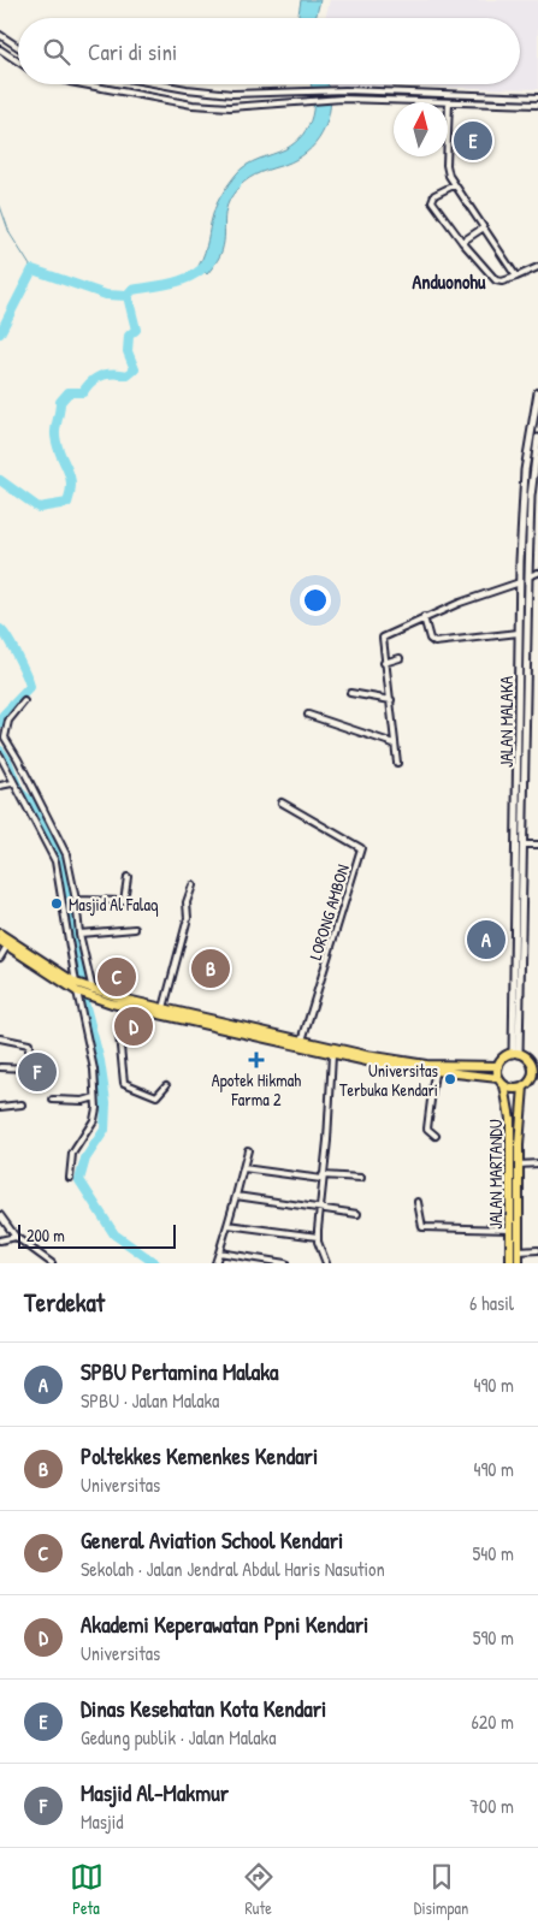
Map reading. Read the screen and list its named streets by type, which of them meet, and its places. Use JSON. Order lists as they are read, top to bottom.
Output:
{
  "streets": {
    "highway": ["JALAN MARTANDU"],
    "street": ["JALAN MALAKA", "LORONG AMBON"]
  },
  "crossings": [
    ["JALAN MALAKA", "JALAN MARTANDU"]
  ],
  "districts": ["Anduonohu"],
  "places": {
    "other": ["Masjid Al Falaq", "Universitas Terbuka Kendari"],
    "health": ["Apotek Hikmah Farma 2"]
  },
  "scale_bar": "200 m",
  "north": "top",
  "page": {
    "search": "Cari di sini",
    "pins": [
      "E",
      "A",
      "B",
      "C",
      "D",
      "F"
    ],
    "scale": "200 m",
    "heading": ["Terdekat", "6 hasil"],
    "list": [
      {
        "mark": "A",
        "name": "SPBU Pertamina Malaka",
        "note": "SPBU · Jalan Malaka",
        "value": "490 m"
      },
      {
        "mark": "B",
        "name": "Poltekkes Kemenkes Kendari",
        "note": "Universitas",
        "value": "490 m"
      },
      {
        "mark": "C",
        "name": "General Aviation School Kendari",
        "note": "Sekolah · Jalan Jendral Abdul Haris Nasution",
        "value": "540 m"
      },
      {
        "mark": "D",
        "name": "Akademi Keperawatan Ppni Kendari",
        "note": "Universitas",
        "value": "590 m"
      },
      {
        "mark": "E",
        "name": "Dinas Kesehatan Kota Kendari",
        "note": "Gedung publik · Jalan Malaka",
        "value": "620 m"
      },
      {
        "mark": "F",
        "name": "Masjid Al-Makmur",
        "note": "Masjid",
        "value": "700 m"
      }
    ],
    "nav": ["Peta", "Rute", "Disimpan"]
  }
}
